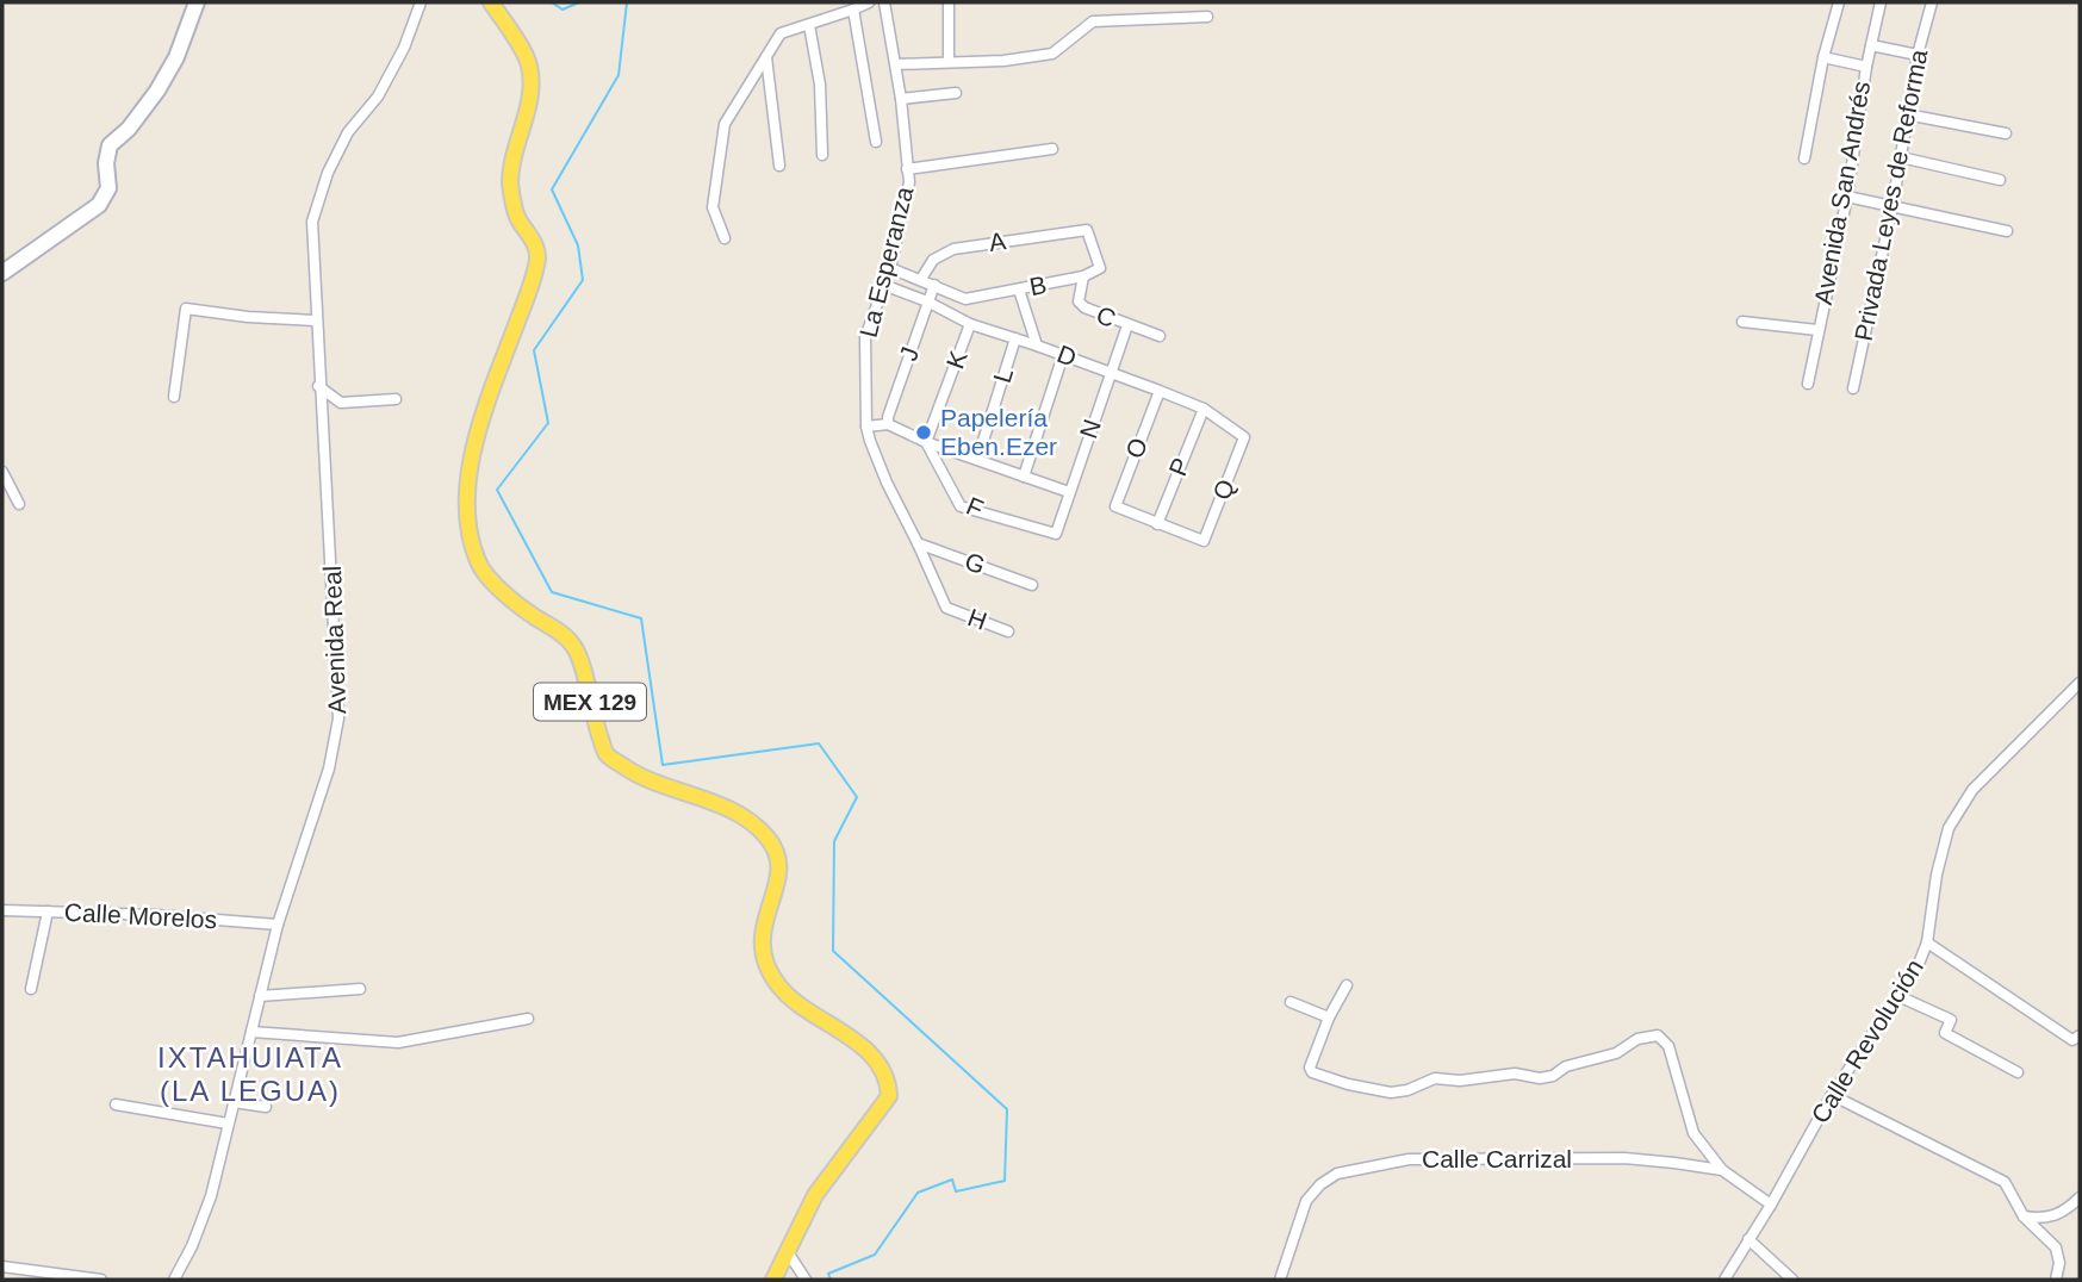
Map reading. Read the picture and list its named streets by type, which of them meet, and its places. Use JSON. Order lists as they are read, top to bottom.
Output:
{
  "streets": {
    "main road": ["MEX 129"],
    "street": [
      "Avenida San Andrés",
      "Privada Leyes de Reforma",
      "A",
      "La Esperanza",
      "B",
      "C",
      "J",
      "D",
      "K",
      "L",
      "N",
      "O",
      "P",
      "Q",
      "F",
      "G",
      "H",
      "Avenida Real",
      "Calle Morelos",
      "Calle Revolución",
      "Calle Carrizal"
    ]
  },
  "crossings": [
    ["A", "B"],
    ["A", "C"],
    ["La Esperanza", "D"],
    ["La Esperanza", "G"],
    ["La Esperanza", "H"],
    ["B", "C"],
    ["B", "J"],
    ["C", "N"],
    ["J", "D"],
    ["D", "K"],
    ["D", "L"],
    ["D", "N"],
    ["D", "O"],
    ["D", "P"],
    ["D", "Q"],
    ["K", "F"],
    ["N", "F"],
    ["O", "P"],
    ["O", "Q"],
    ["P", "Q"],
    ["Avenida Real", "Calle Morelos"],
    ["Calle Revolución", "Calle Carrizal"]
  ],
  "districts": ["IXTAHUIATA (LA LEGUA)"],
  "places": ["Papelería Eben.Ezer"]
}
